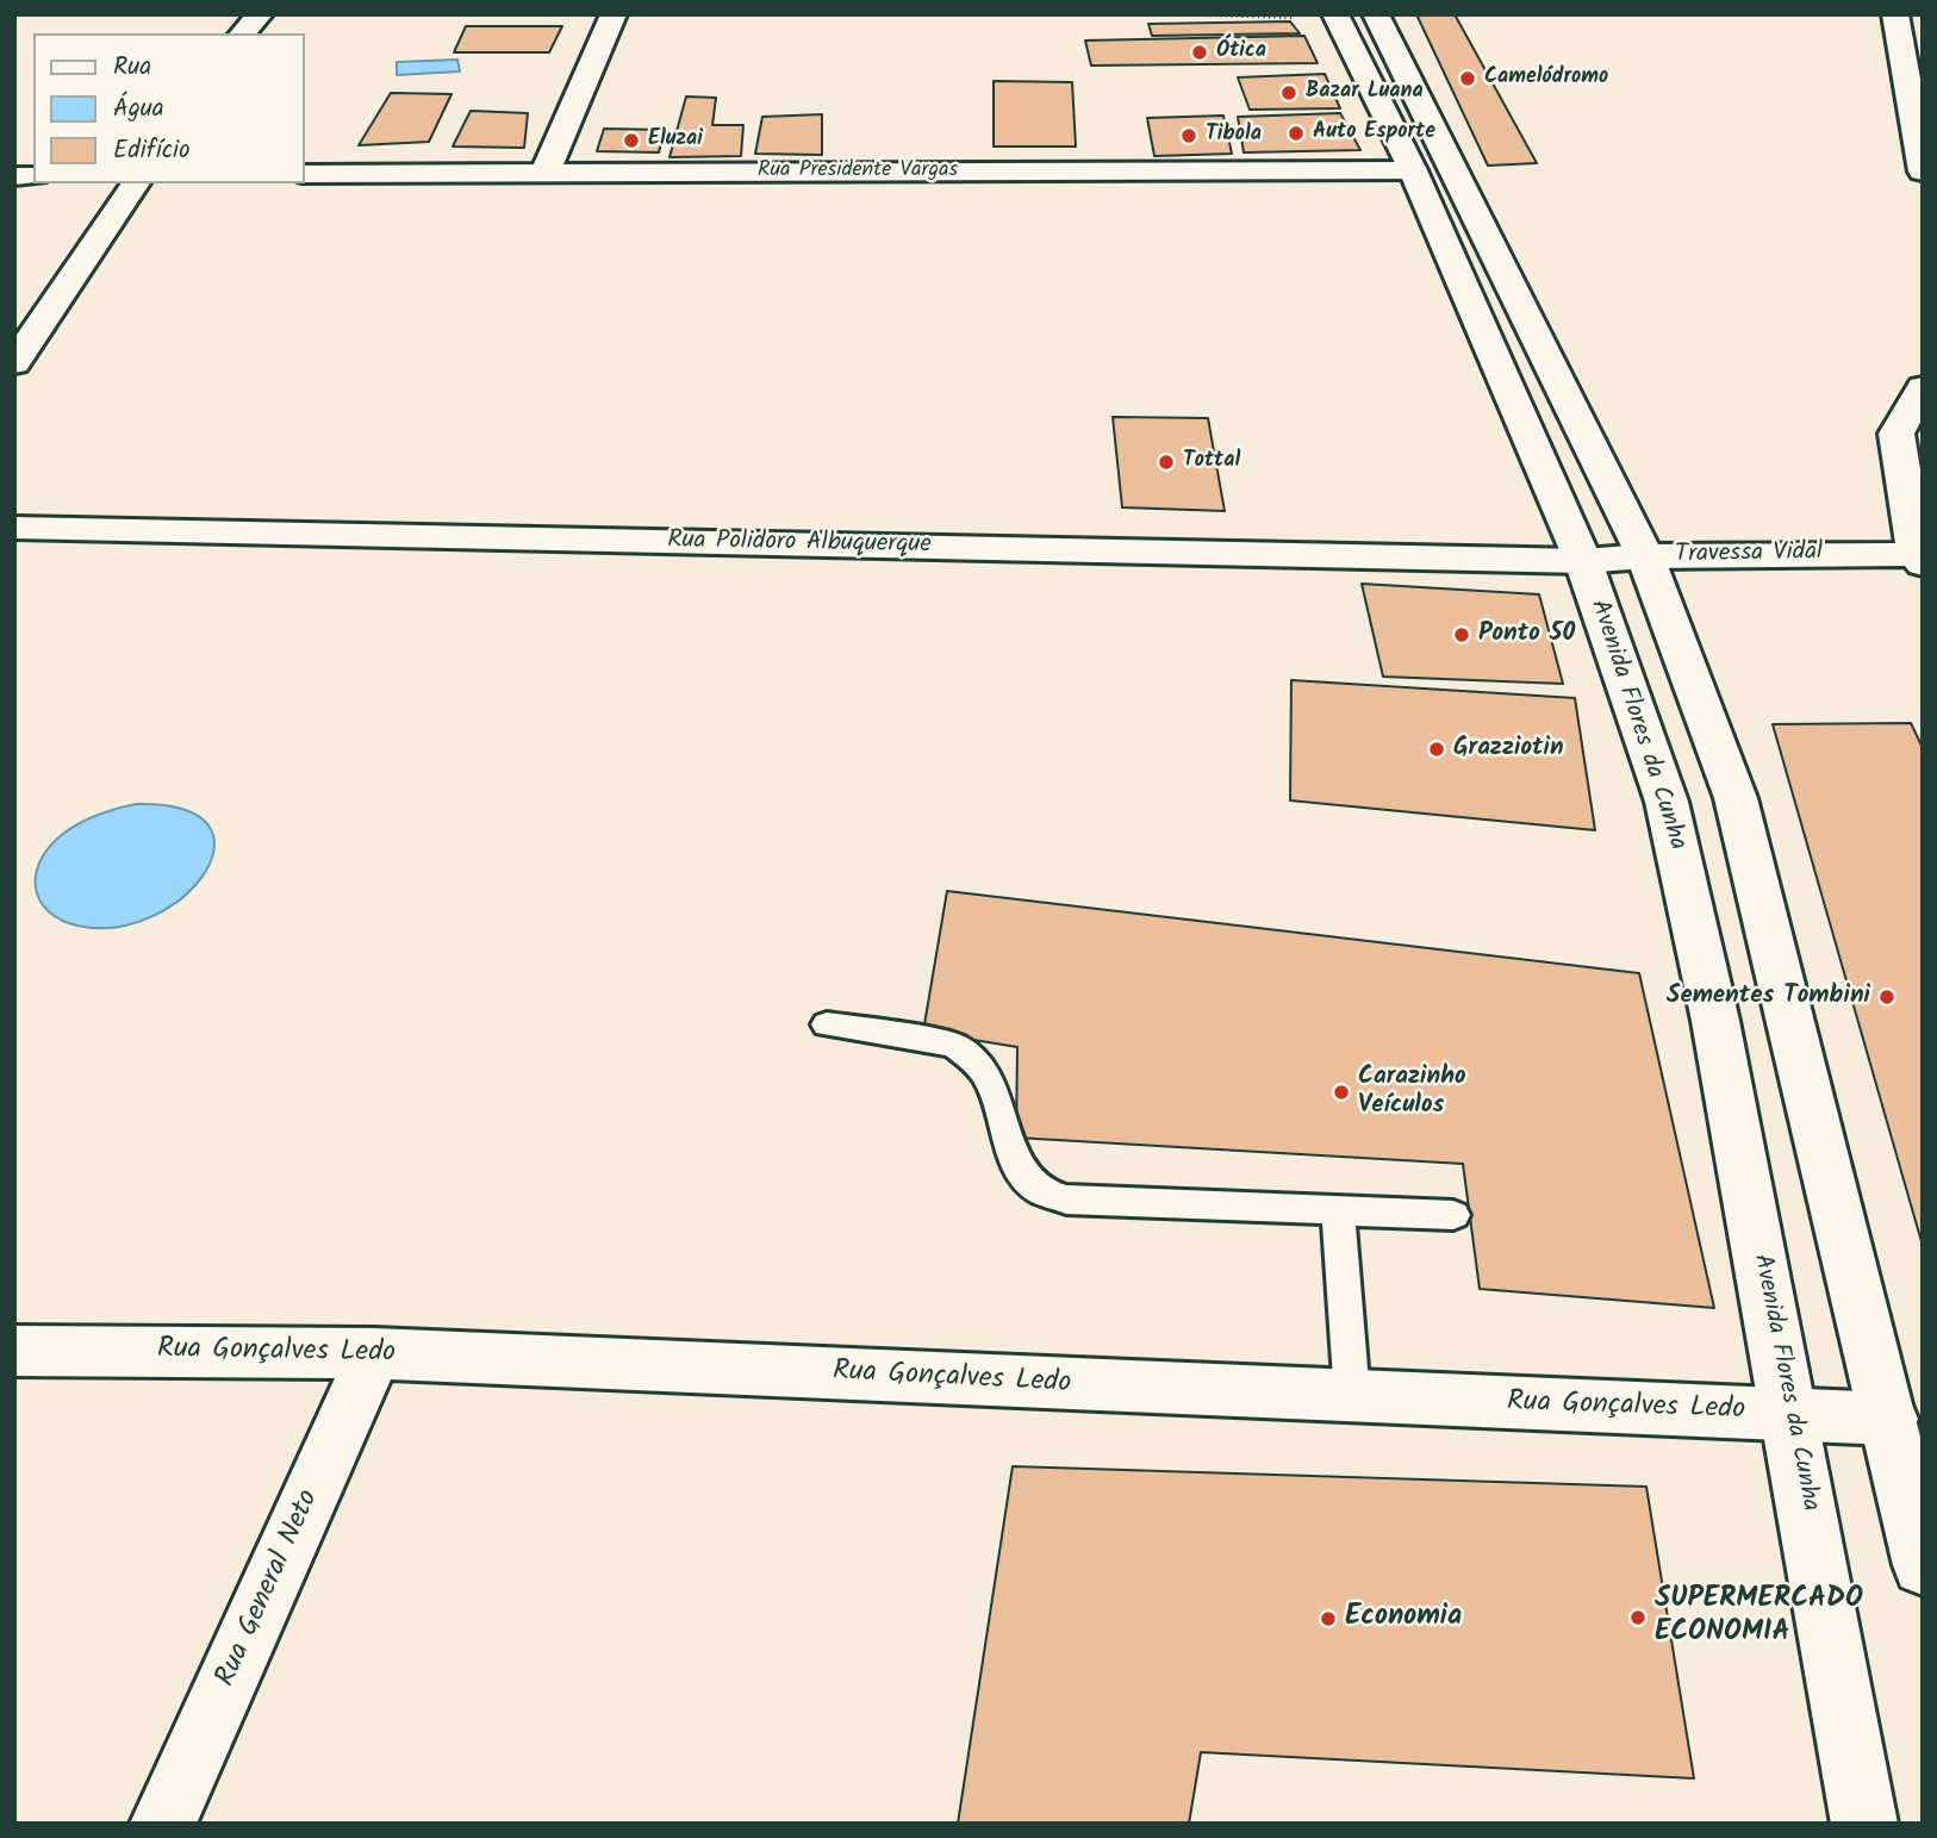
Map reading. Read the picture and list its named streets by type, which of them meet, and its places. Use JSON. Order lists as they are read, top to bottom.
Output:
{
  "streets": {
    "street": [
      "Rua Presidente Vargas",
      "Rua Polidoro Albuquerque",
      "Travessa Vidal",
      "Avenida Flores da Cunha",
      "Rua Gonçalves Ledo",
      "Rua General Neto"
    ]
  },
  "crossings": [
    ["Rua Presidente Vargas", "Avenida Flores da Cunha"],
    ["Rua Polidoro Albuquerque", "Travessa Vidal"],
    ["Rua Polidoro Albuquerque", "Avenida Flores da Cunha"],
    ["Travessa Vidal", "Avenida Flores da Cunha"],
    ["Avenida Flores da Cunha", "Rua Gonçalves Ledo"],
    ["Rua Gonçalves Ledo", "Rua General Neto"]
  ],
  "places": [
    "Ótica",
    "Camelódromo",
    "Bazar Luana",
    "Auto Esporte",
    "Tibola",
    "Eluzai",
    "Tottal",
    "Ponto 50",
    "Grazziotin",
    "Sementes Tombini",
    "Carazinho Veículos",
    "SUPERMERCADO ECONOMIA",
    "Economia"
  ],
  "legend": ["Rua", "Água", "Edifício"]
}
